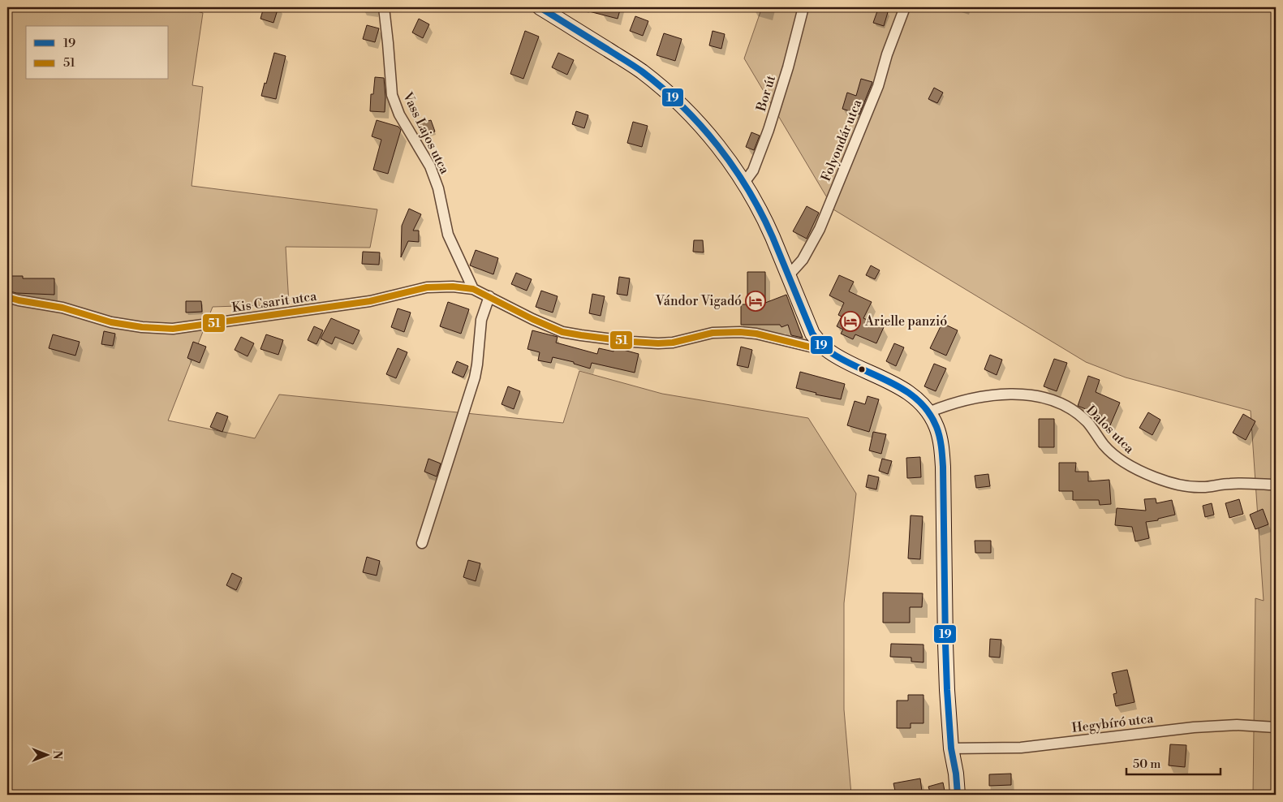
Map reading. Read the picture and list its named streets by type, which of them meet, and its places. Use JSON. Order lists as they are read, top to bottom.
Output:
{
  "streets": {
    "street": [
      "Bor út",
      "Vass Lajos utca",
      "Folyondár utca",
      "Kis Csarit utca",
      "Dalos utca",
      "Hegybíró utca"
    ]
  },
  "crossings": [
    ["Vass Lajos utca", "Kis Csarit utca"]
  ],
  "places": {
    "hotel": ["Vándor Vigadó", "Arielle panzió"]
  },
  "lines": ["transit line 19", "transit line 51"],
  "legend": ["19", "51"],
  "scale_bar": "50 m",
  "north": "right"
}
